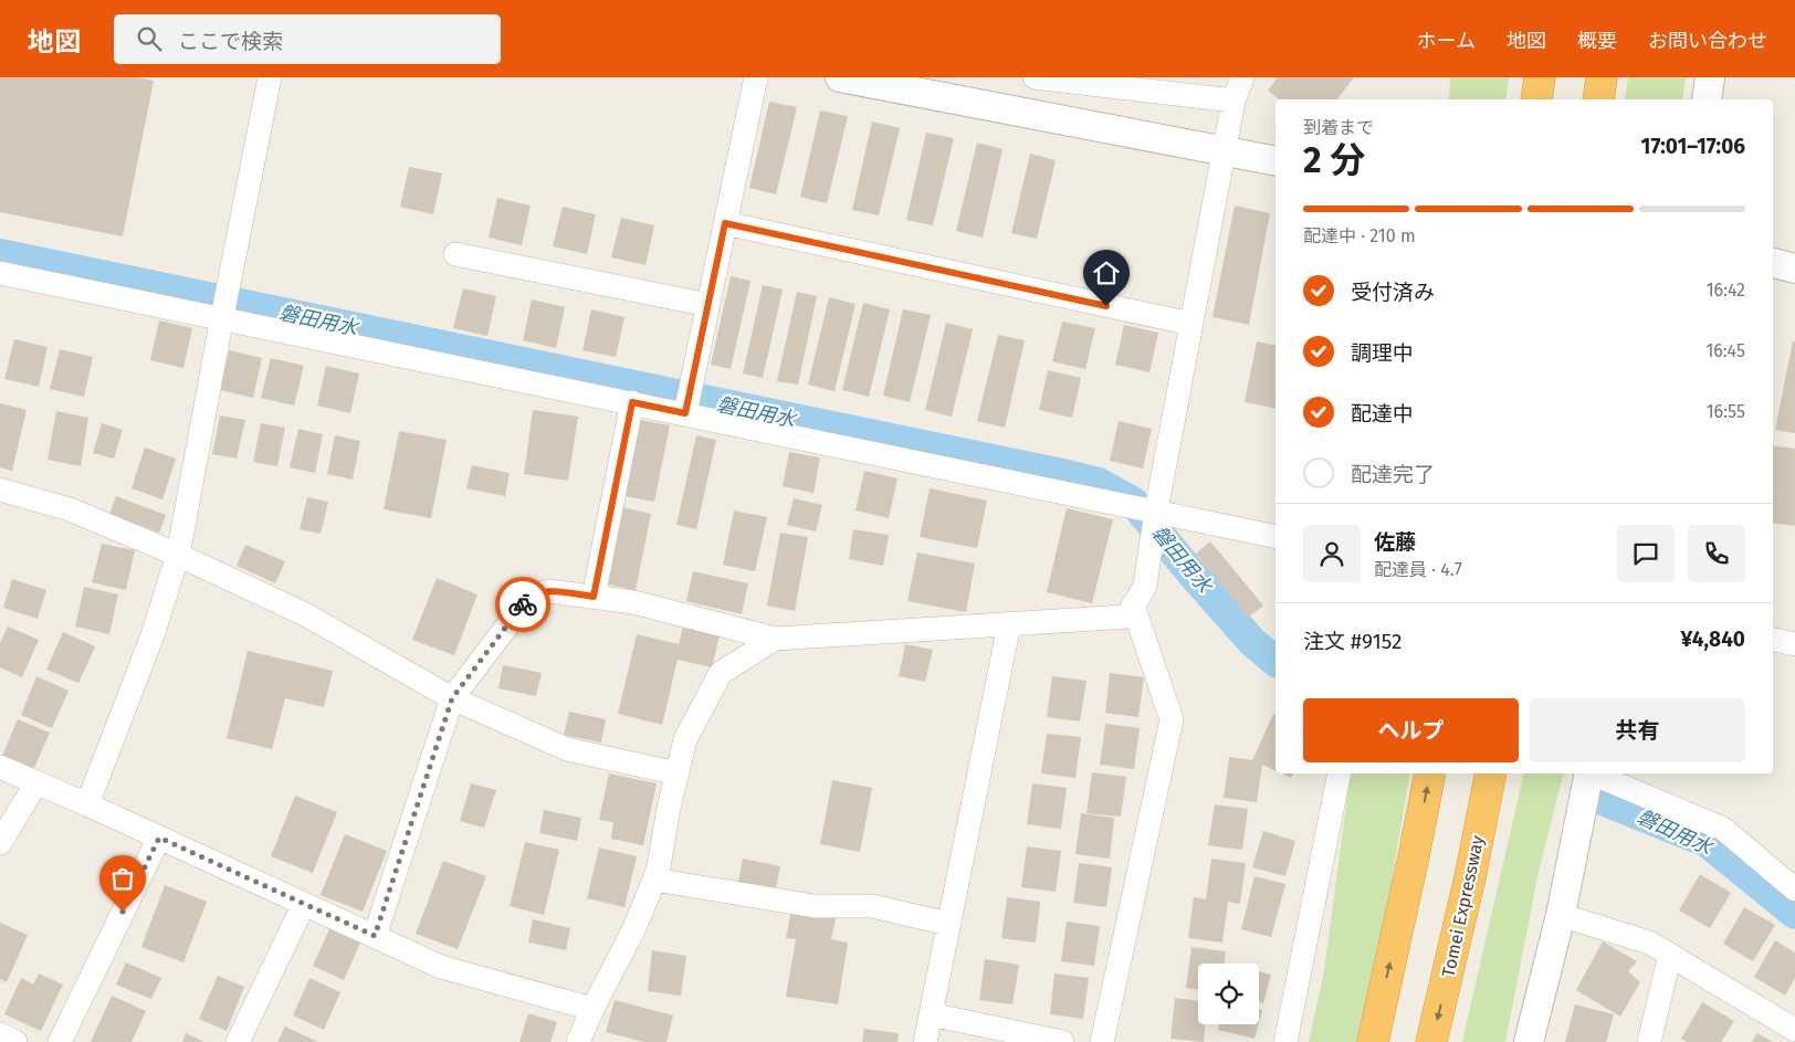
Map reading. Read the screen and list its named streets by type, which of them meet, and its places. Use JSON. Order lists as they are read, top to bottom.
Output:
{
  "streets": {
    "highway": ["Tomei Expressway"]
  },
  "water": ["磐田用水"],
  "page": {
    "header": "地図",
    "search": "ここで検索",
    "nav": [
      "ホーム",
      "地図",
      "概要",
      "お問い合わせ"
    ],
    "heading": ["2 分", "到着まで", "17:01–17:06"],
    "panel": [
      "佐藤",
      "配達員 · 4.7",
      "注文 #9152",
      "¥4,840"
    ],
    "bar": "配達中 · 210 m",
    "list": [
      ["受付済み", "16:42"],
      ["調理中", "16:45"],
      ["配達中", "16:55"],
      "配達完了"
    ],
    "buttons": ["ヘルプ", "共有"]
  }
}
